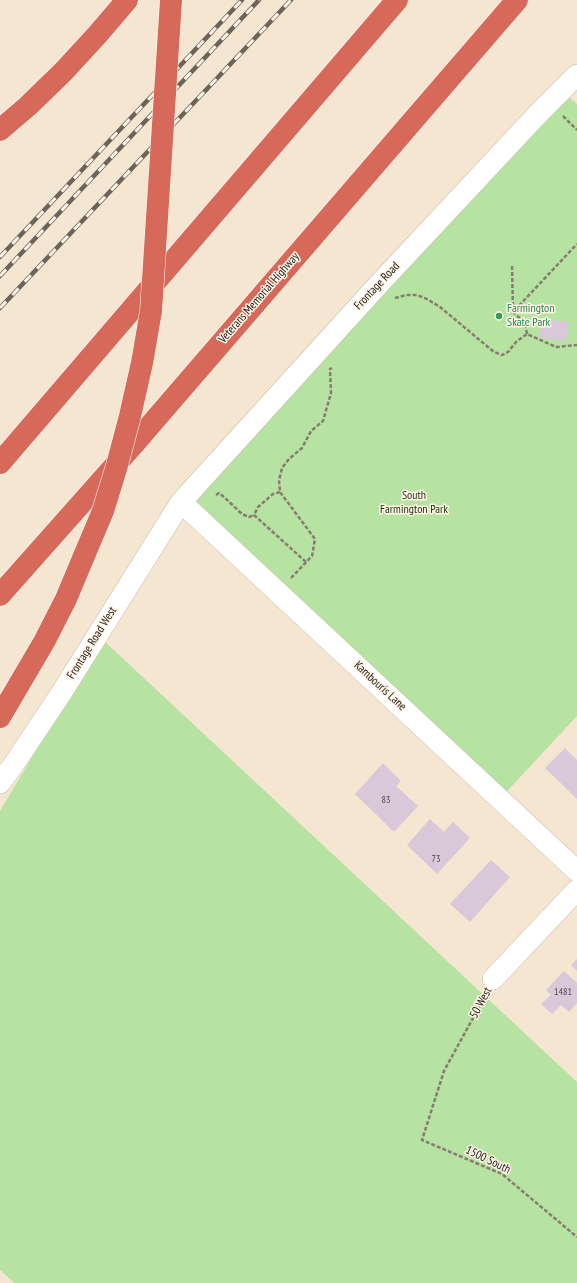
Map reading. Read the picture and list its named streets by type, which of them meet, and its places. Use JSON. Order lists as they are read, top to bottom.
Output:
{
  "streets": {
    "highway": ["Veterans Memorial Highway"],
    "street": [
      "Frontage Road",
      "Frontage Road West",
      "Kambouris Lane",
      "50 West"
    ],
    "path": ["1500 South"]
  },
  "crossings": [
    ["Frontage Road", "Frontage Road West"],
    ["Frontage Road", "Kambouris Lane"],
    ["Frontage Road West", "Kambouris Lane"],
    ["50 West", "1500 South"]
  ],
  "parks": ["South Farmington Park"],
  "places": ["Farmington Skate Park"],
  "house_numbers": ["83", "73", "1481"]
}
